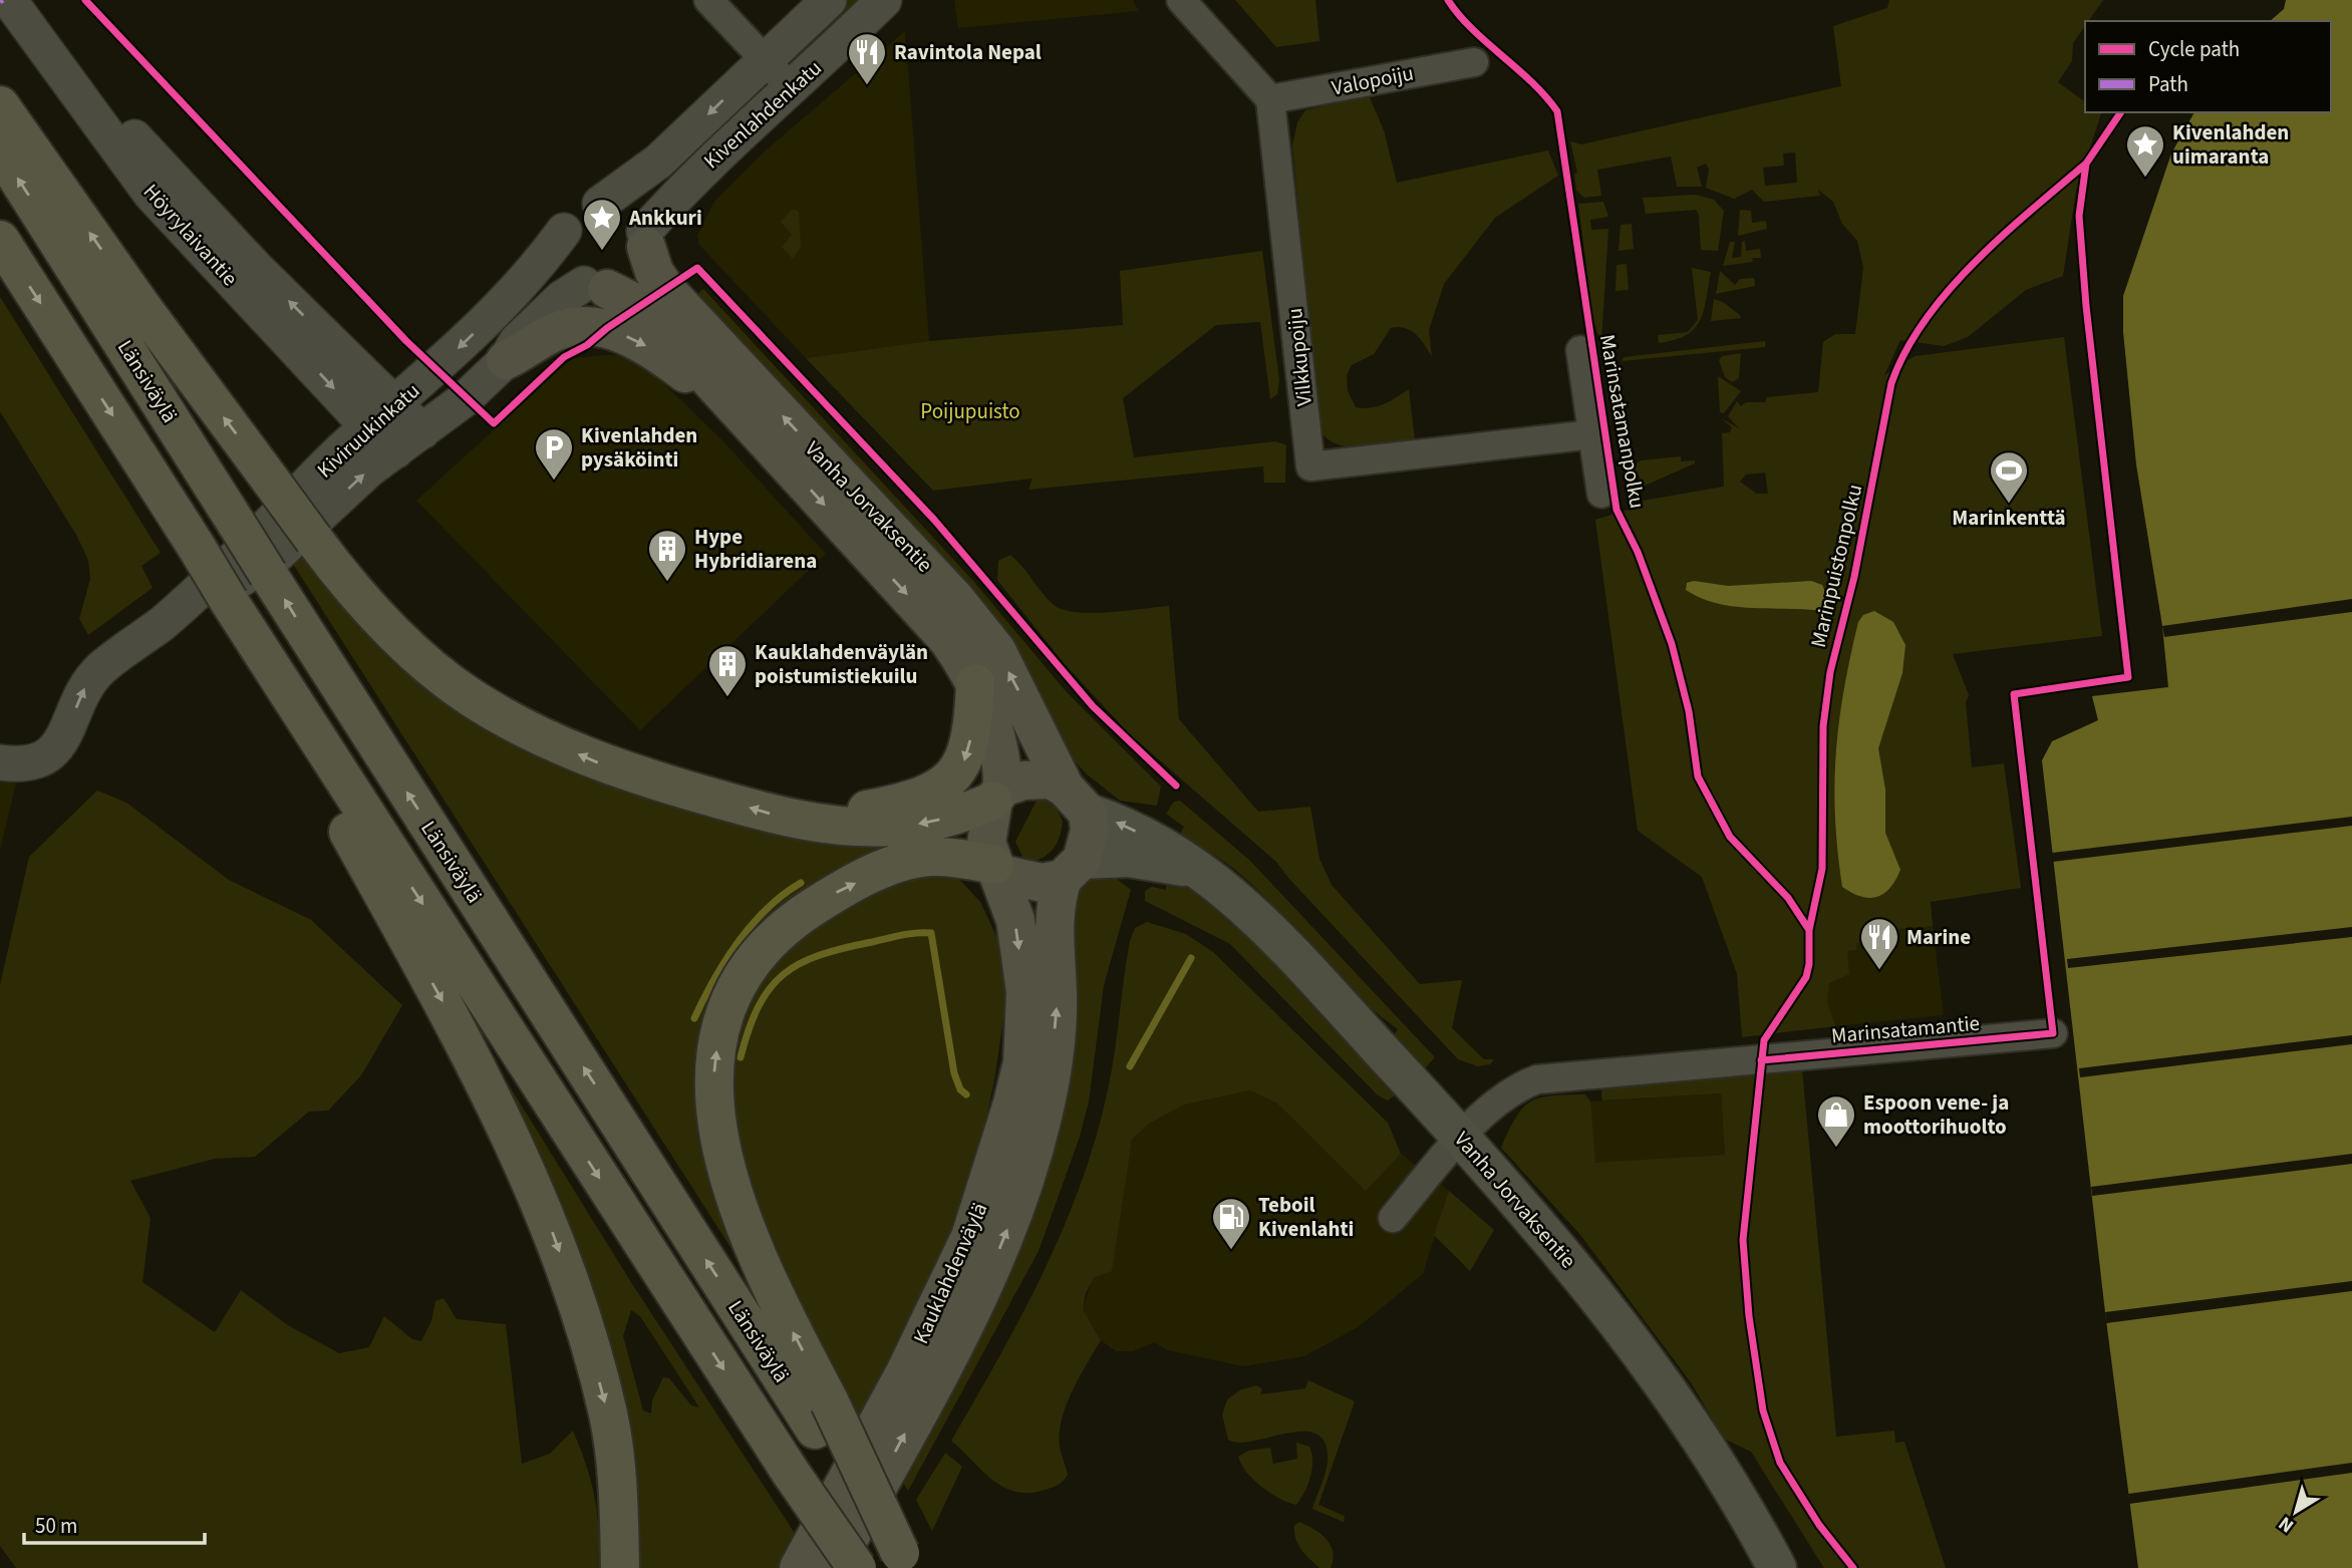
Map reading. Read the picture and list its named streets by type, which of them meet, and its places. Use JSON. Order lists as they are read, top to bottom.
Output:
{
  "streets": {
    "highway": ["Länsiväylä"],
    "main road": ["Vanha Jorvaksentie", "Kauklahdenväylä"],
    "street": [
      "Valopoiju",
      "Kivenlahdenkatu",
      "Höyrylaivantie",
      "Vilkkupoiju",
      "Kiviruukinkatu",
      "Marinsatamantie"
    ],
    "cycle path": ["Marinsatamanpolku", "Marinpuistonpolku"]
  },
  "crossings": [
    ["Valopoiju", "Vilkkupoiju"],
    ["Kivenlahdenkatu", "Kiviruukinkatu"],
    ["Kivenlahdenkatu", "Vanha Jorvaksentie"],
    ["Höyrylaivantie", "Kiviruukinkatu"],
    ["Kiviruukinkatu", "Vanha Jorvaksentie"],
    ["Vanha Jorvaksentie", "Marinsatamantie"],
    ["Vanha Jorvaksentie", "Kauklahdenväylä"]
  ],
  "parks": ["Poijupuisto"],
  "places": {
    "restaurant": ["Ravintola Nepal", "Marine"],
    "place": ["Kivenlahden uimaranta", "Ankkuri"],
    "parking": ["Kivenlahden pysäköinti"],
    "sports": ["Marinkenttä"],
    "building": ["Hype Hybridiarena", "Kauklahdenväylän poistumistiekuilu"],
    "shop": ["Espoon vene- ja moottorihuolto"],
    "fuel station": ["Teboil Kivenlahti"]
  },
  "legend": ["Cycle path", "Path"],
  "scale_bar": "50 m",
  "north": "bottom left"
}
